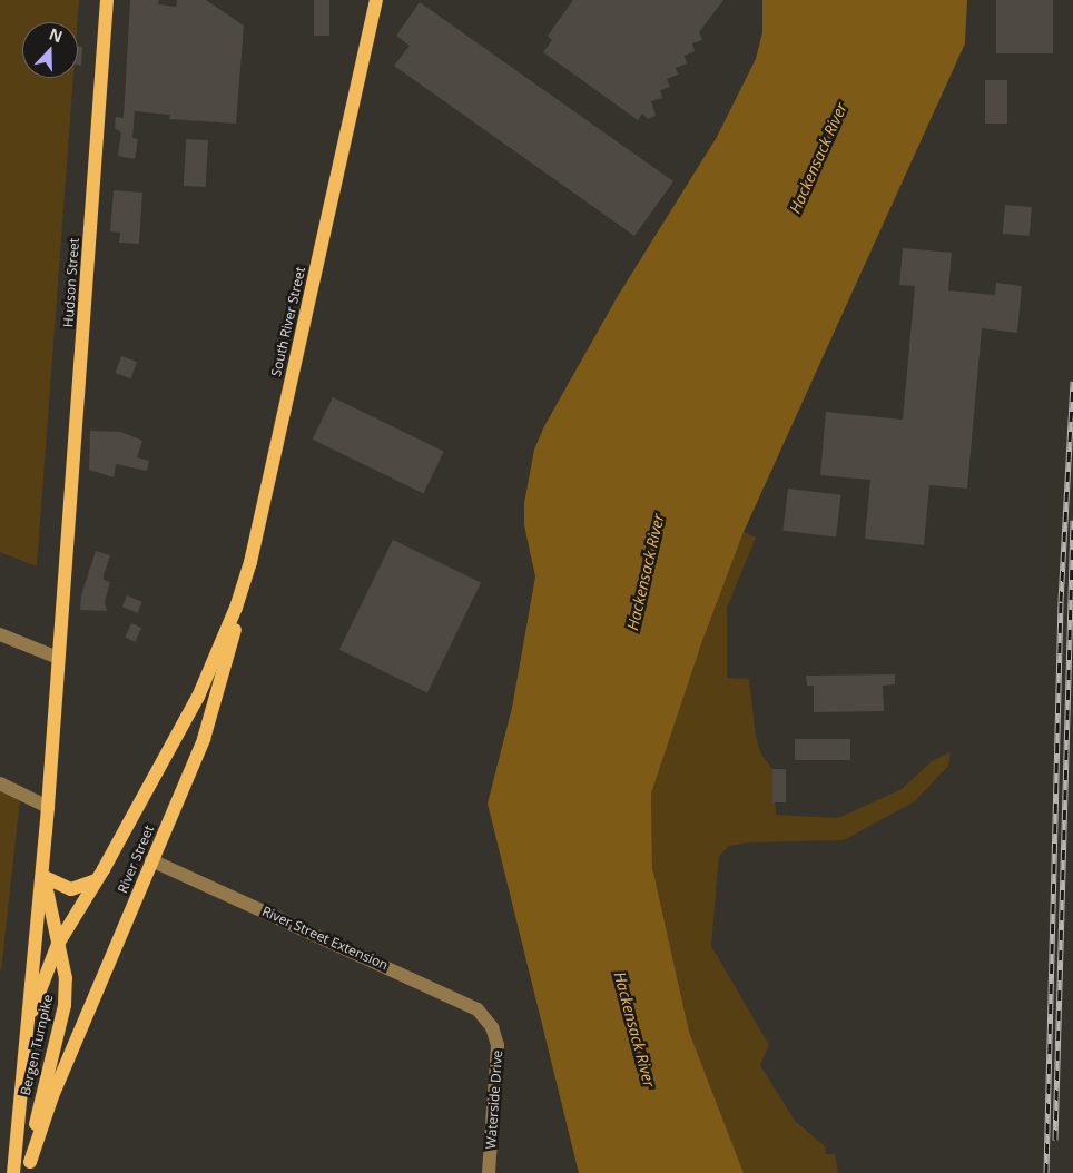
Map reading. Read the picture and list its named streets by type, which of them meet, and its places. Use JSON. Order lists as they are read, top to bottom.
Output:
{
  "streets": {
    "main road": [
      "Hudson Street",
      "South River Street",
      "River Street",
      "Bergen Turnpike"
    ],
    "street": ["River Street Extension", "Waterside Drive"]
  },
  "crossings": [
    ["Hudson Street", "Bergen Turnpike"],
    ["South River Street", "River Street"],
    ["River Street", "River Street Extension"],
    ["River Street", "Bergen Turnpike"],
    ["River Street Extension", "Waterside Drive"]
  ],
  "water": ["Hackensack River"],
  "north": "top"
}
